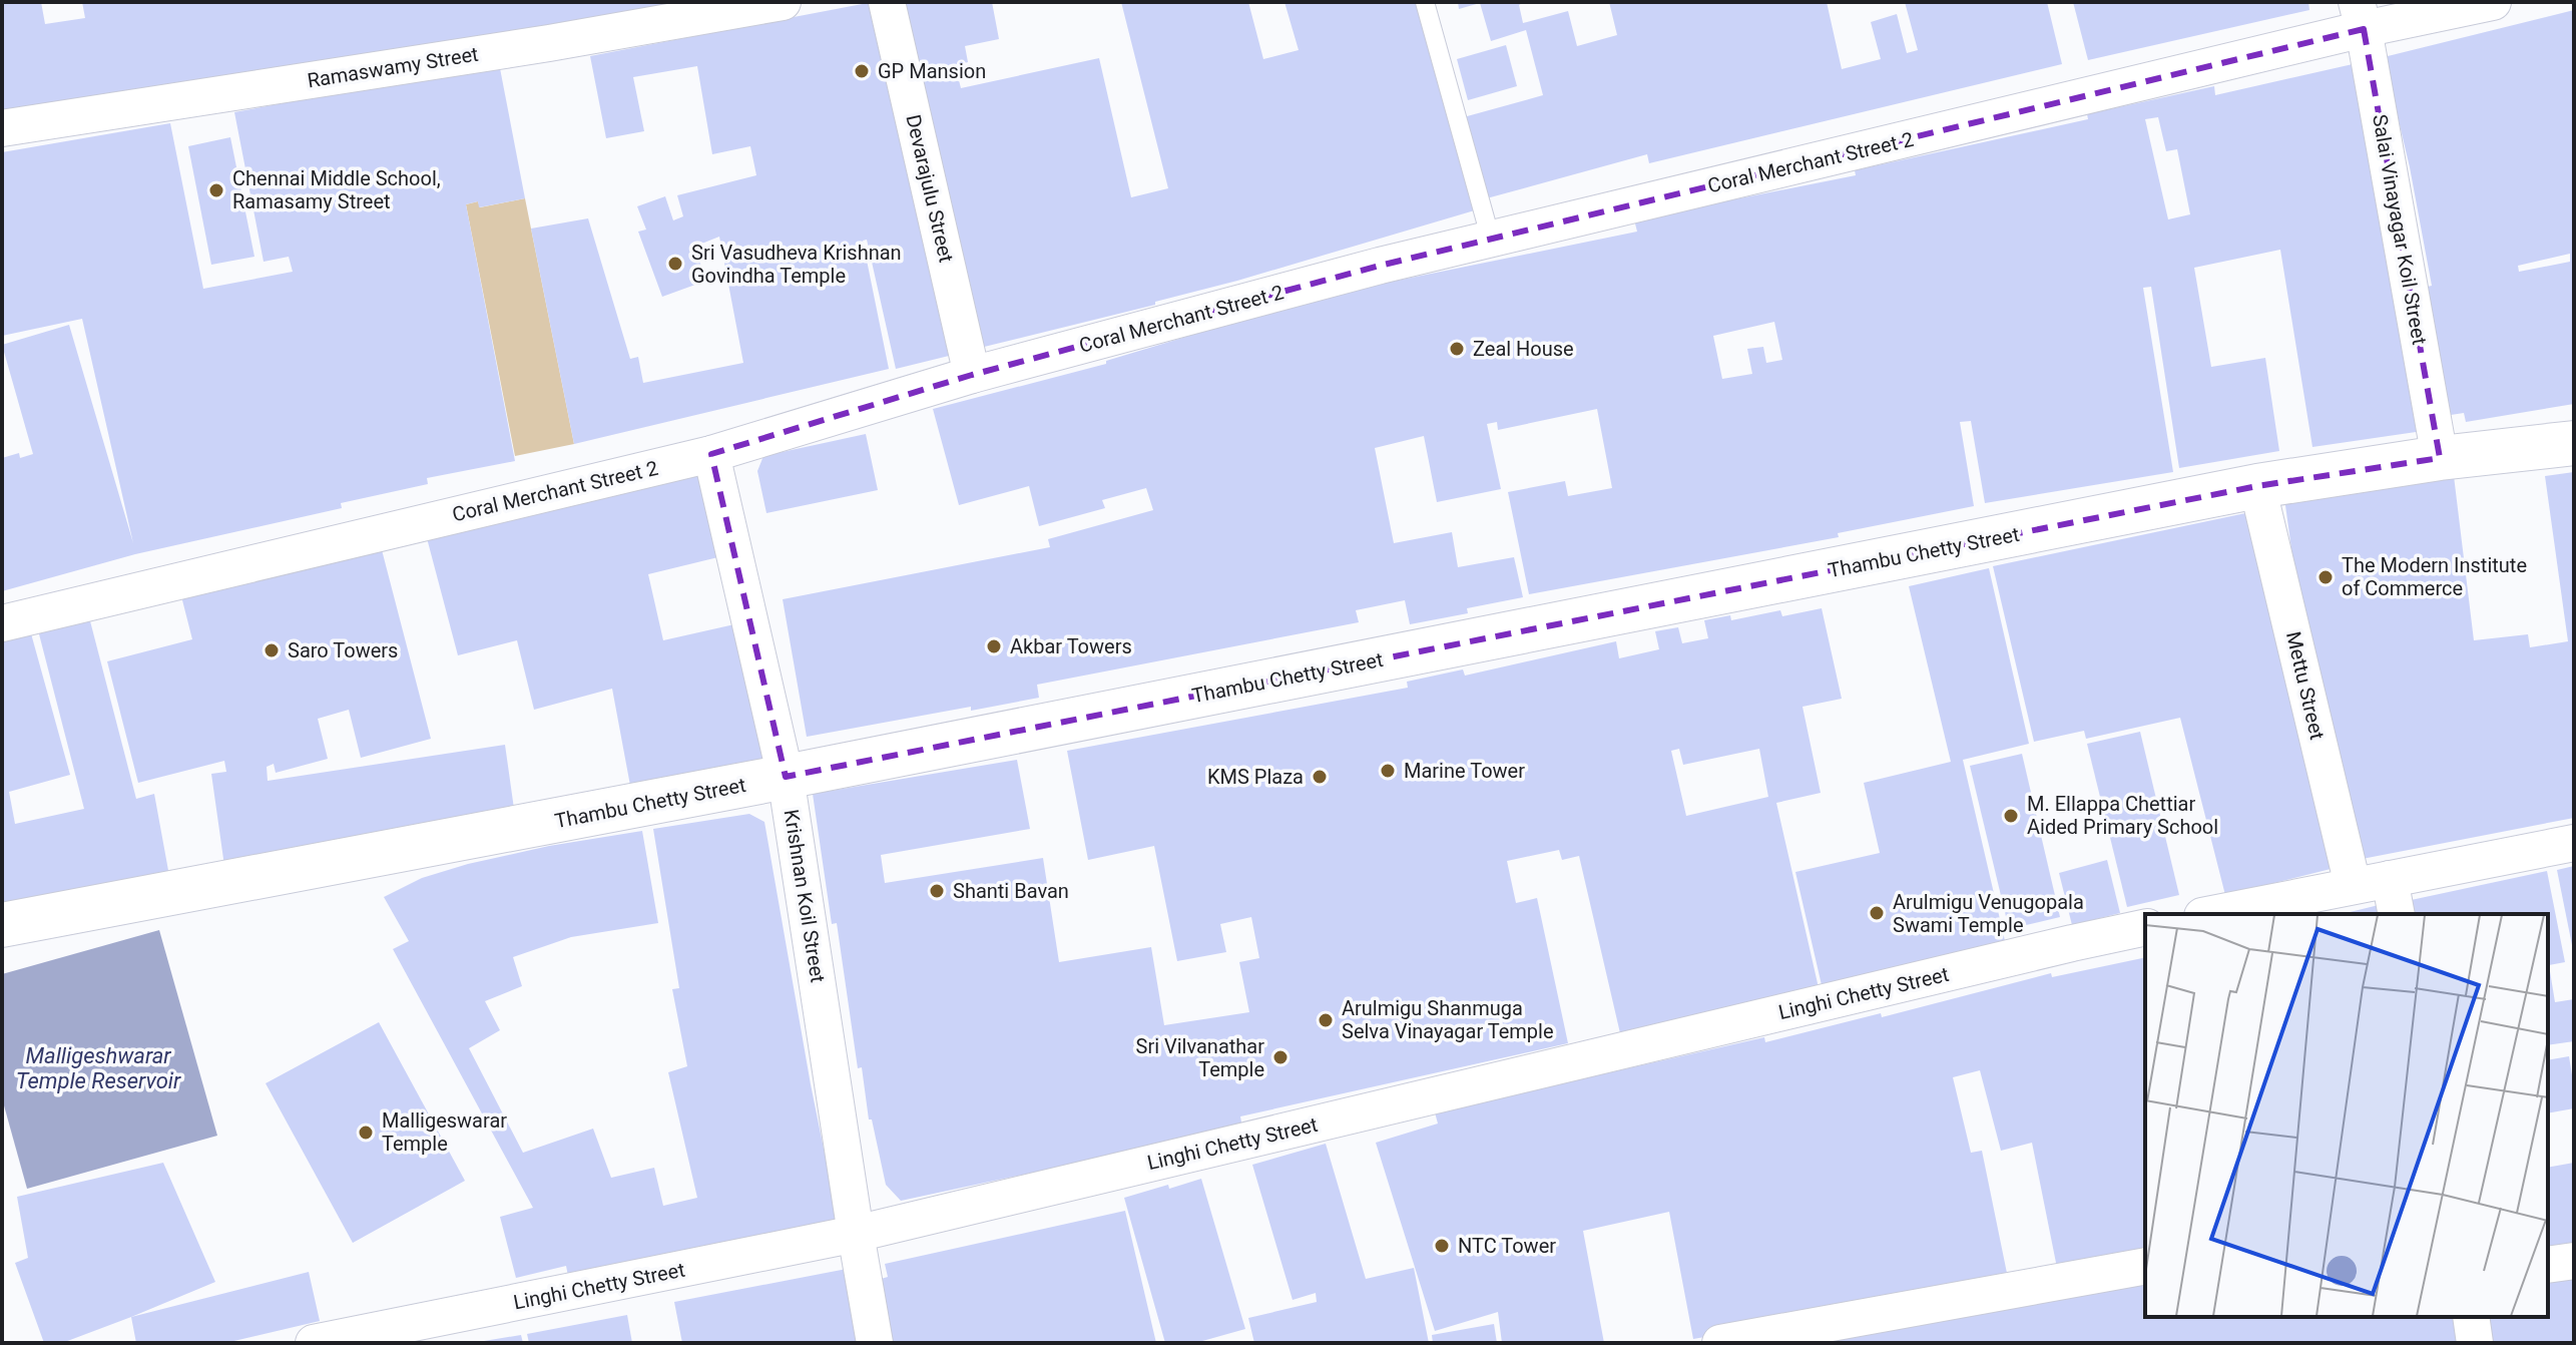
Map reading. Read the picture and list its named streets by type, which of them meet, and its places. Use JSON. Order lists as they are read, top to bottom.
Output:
{
  "streets": {
    "street": [
      "Ramaswamy Street",
      "Coral Merchant Street 2",
      "Devarajulu Street",
      "Salai Vinayagar Koil Street",
      "Thambu Chetty Street",
      "Mettu Street",
      "Krishnan Koil Street",
      "Linghi Chetty Street"
    ]
  },
  "crossings": [
    ["Coral Merchant Street 2", "Devarajulu Street"],
    ["Coral Merchant Street 2", "Salai Vinayagar Koil Street"],
    ["Coral Merchant Street 2", "Krishnan Koil Street"],
    ["Salai Vinayagar Koil Street", "Thambu Chetty Street"],
    ["Thambu Chetty Street", "Mettu Street"],
    ["Thambu Chetty Street", "Krishnan Koil Street"],
    ["Krishnan Koil Street", "Linghi Chetty Street"]
  ],
  "water": ["Malligeshwarar Temple Reservoir"],
  "places": [
    "GP Mansion",
    "Chennai Middle School, Ramasamy Street",
    "Sri Vasudheva Krishnan Govindha Temple",
    "Zeal House",
    "The Modern Institute of Commerce",
    "Akbar Towers",
    "Saro Towers",
    "Marine Tower",
    "KMS Plaza",
    "M. Ellappa Chettiar Aided Primary School",
    "Shanti Bavan",
    "Arulmigu Venugopala Swami Temple",
    "Arulmigu Shanmuga Selva Vinayagar Temple",
    "Sri Vilvanathar Temple",
    "Malligeswarar Temple",
    "NTC Tower"
  ]
}
